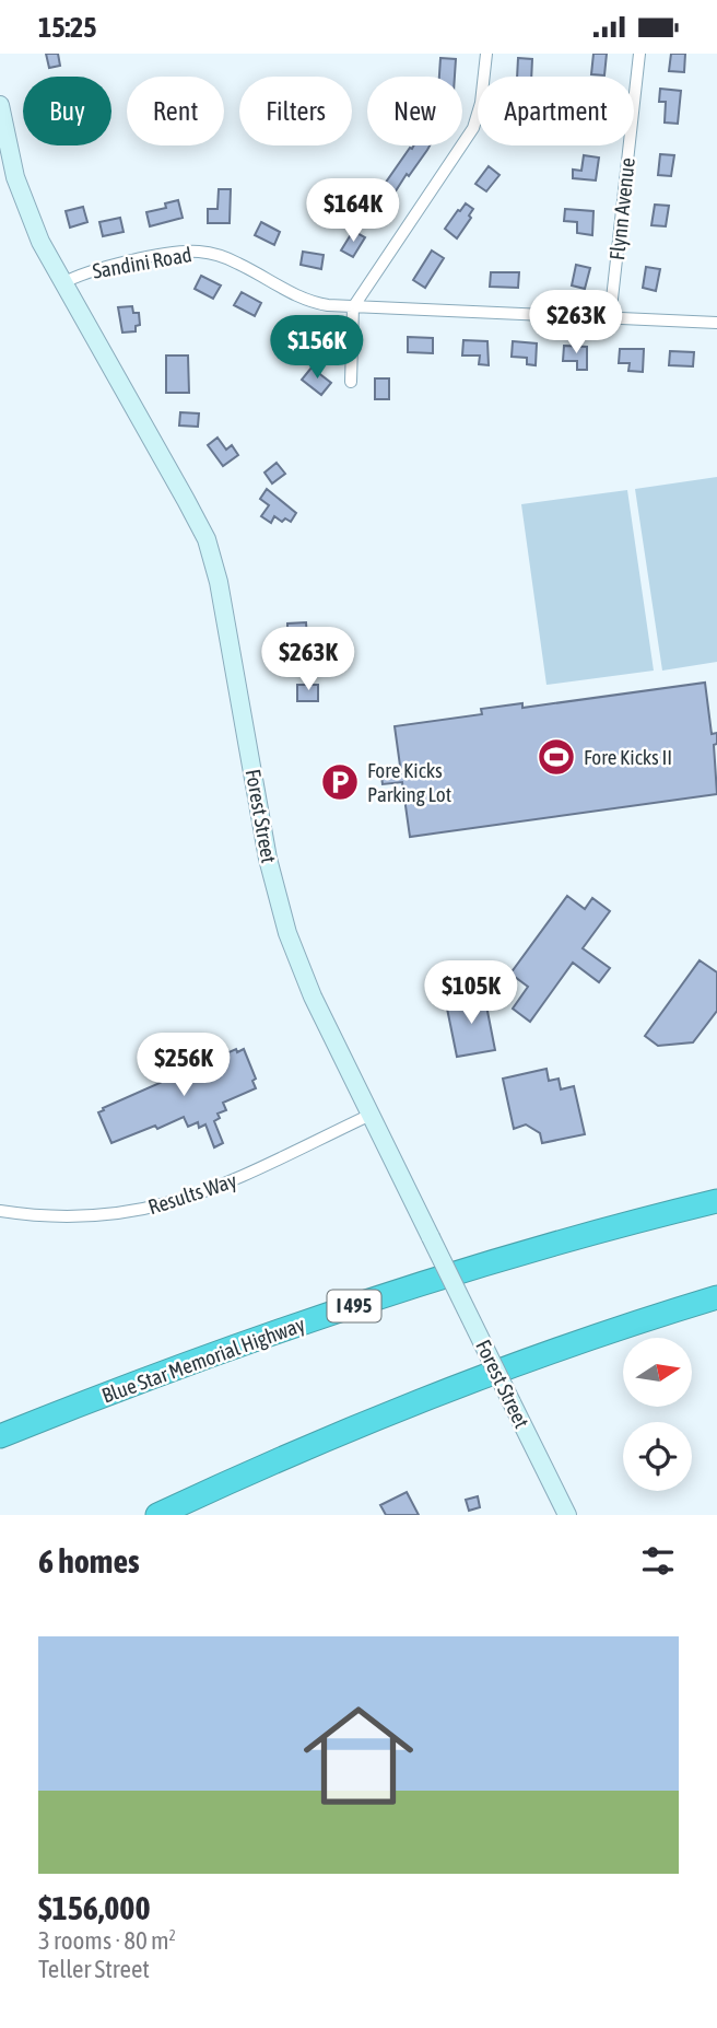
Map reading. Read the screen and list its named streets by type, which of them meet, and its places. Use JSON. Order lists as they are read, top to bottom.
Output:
{
  "streets": {
    "highway": ["I 495", "Blue Star Memorial Highway"],
    "main road": ["Forest Street"],
    "street": ["Flynn Avenue", "Sandini Road", "Results Way"]
  },
  "crossings": [
    ["Flynn Avenue", "Sandini Road"],
    ["Sandini Road", "Forest Street"],
    ["Forest Street", "Results Way"]
  ],
  "places": {
    "sports": ["Fore Kicks II"],
    "parking": ["Fore Kicks Parking Lot"]
  },
  "north": "right",
  "page": {
    "status": "15:25",
    "chip": [
      "Buy",
      "Rent",
      "Filters",
      "New",
      "Apartment"
    ],
    "price": [
      "$164K",
      "$263K",
      "$156K",
      "$263K",
      "$105K",
      "$256K"
    ],
    "heading": "6 homes",
    "list": [
      {
        "name": "$156,000",
        "note": "3 rooms · 80 m² · Teller Street"
      }
    ]
  }
}
